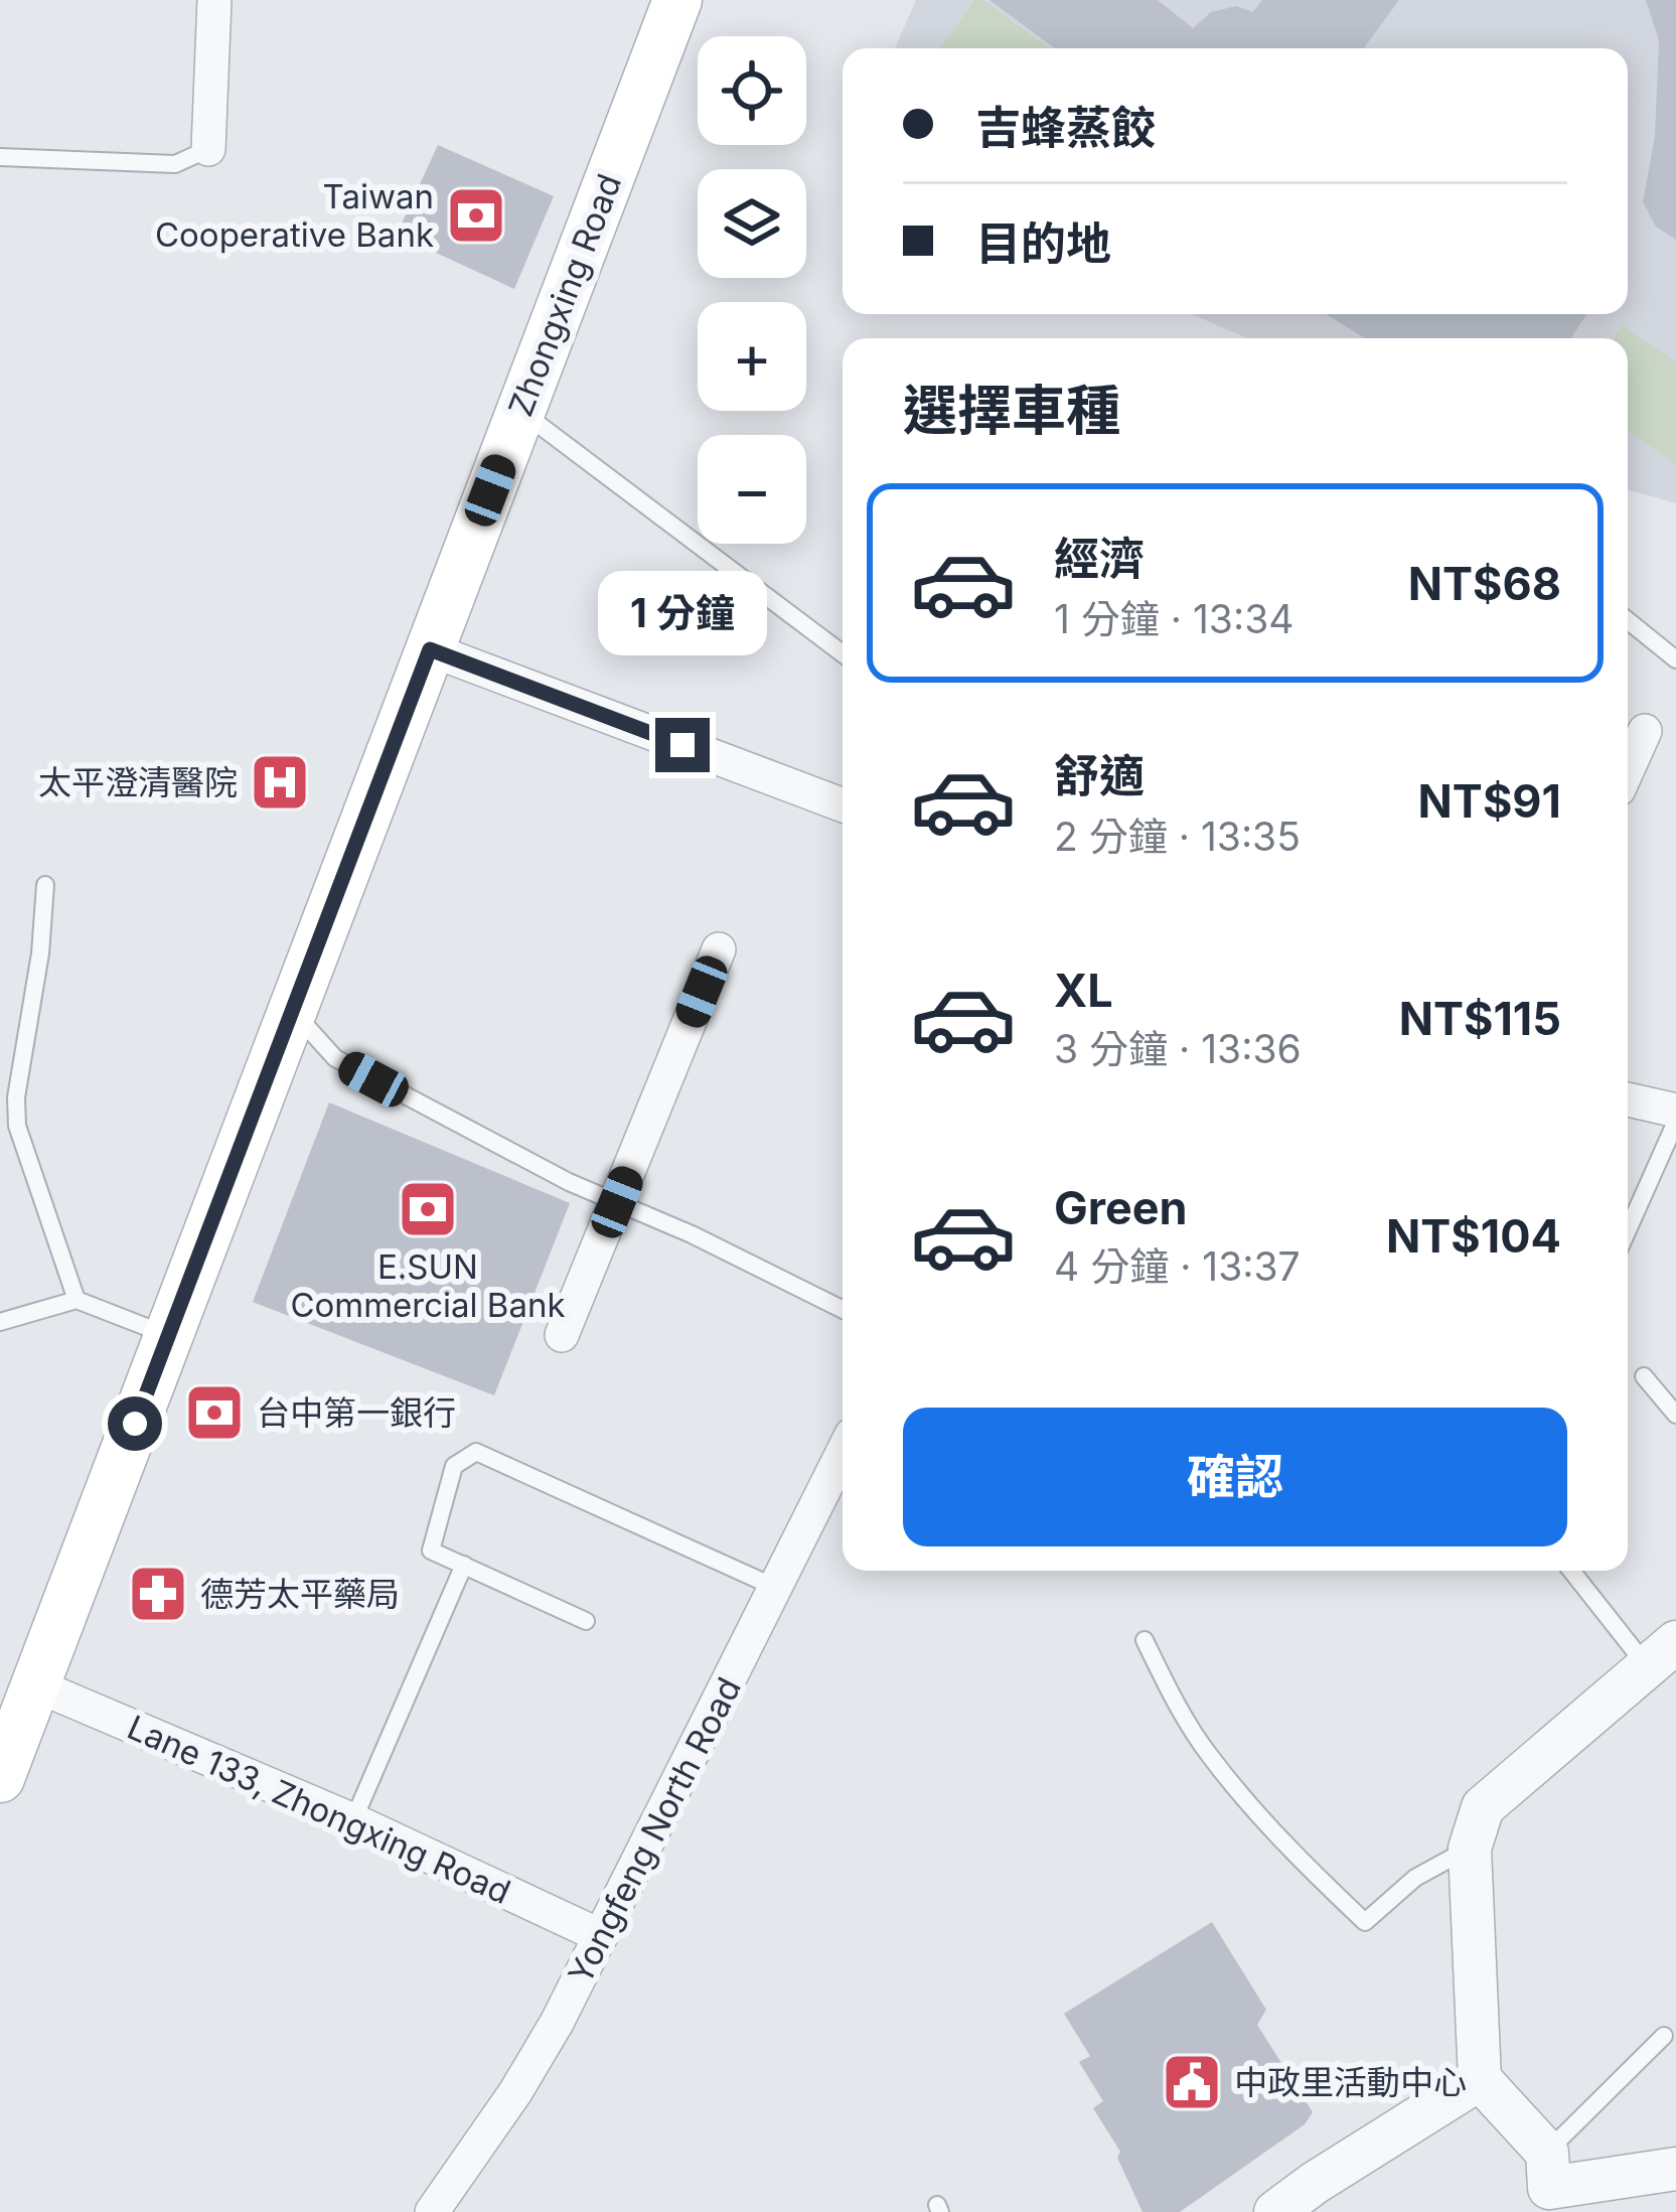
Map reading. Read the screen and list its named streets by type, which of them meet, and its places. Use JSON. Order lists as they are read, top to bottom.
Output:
{
  "streets": {
    "main road": ["Zhongxing Road"],
    "street": ["Lane 133, Zhongxing Road", "Yongfeng North Road"]
  },
  "crossings": [
    ["Zhongxing Road", "Lane 133, Zhongxing Road"],
    ["Lane 133, Zhongxing Road", "Yongfeng North Road"]
  ],
  "places": {
    "bank": ["Taiwan Cooperative Bank", "E.SUN Commercial Bank", "台中第一銀行"],
    "hospital": ["太平澄清醫院"],
    "pharmacy": ["德芳太平藥局"],
    "public building": ["中政里活動中心"]
  },
  "page": {
    "map_buttons": ["+", "−"],
    "banner": ["吉蜂蒸餃", "目的地"],
    "heading": "選擇車種",
    "list": [
      {
        "name": "經濟",
        "note": "1 分鐘 · 13:34",
        "value": "NT$68"
      },
      {
        "name": "舒適",
        "note": "2 分鐘 · 13:35",
        "value": "NT$91"
      },
      {
        "name": "XL",
        "note": "3 分鐘 · 13:36",
        "value": "NT$115"
      },
      {
        "name": "Green",
        "note": "4 分鐘 · 13:37",
        "value": "NT$104"
      }
    ],
    "bubble": "1 分鐘",
    "buttons": "確認"
  }
}
